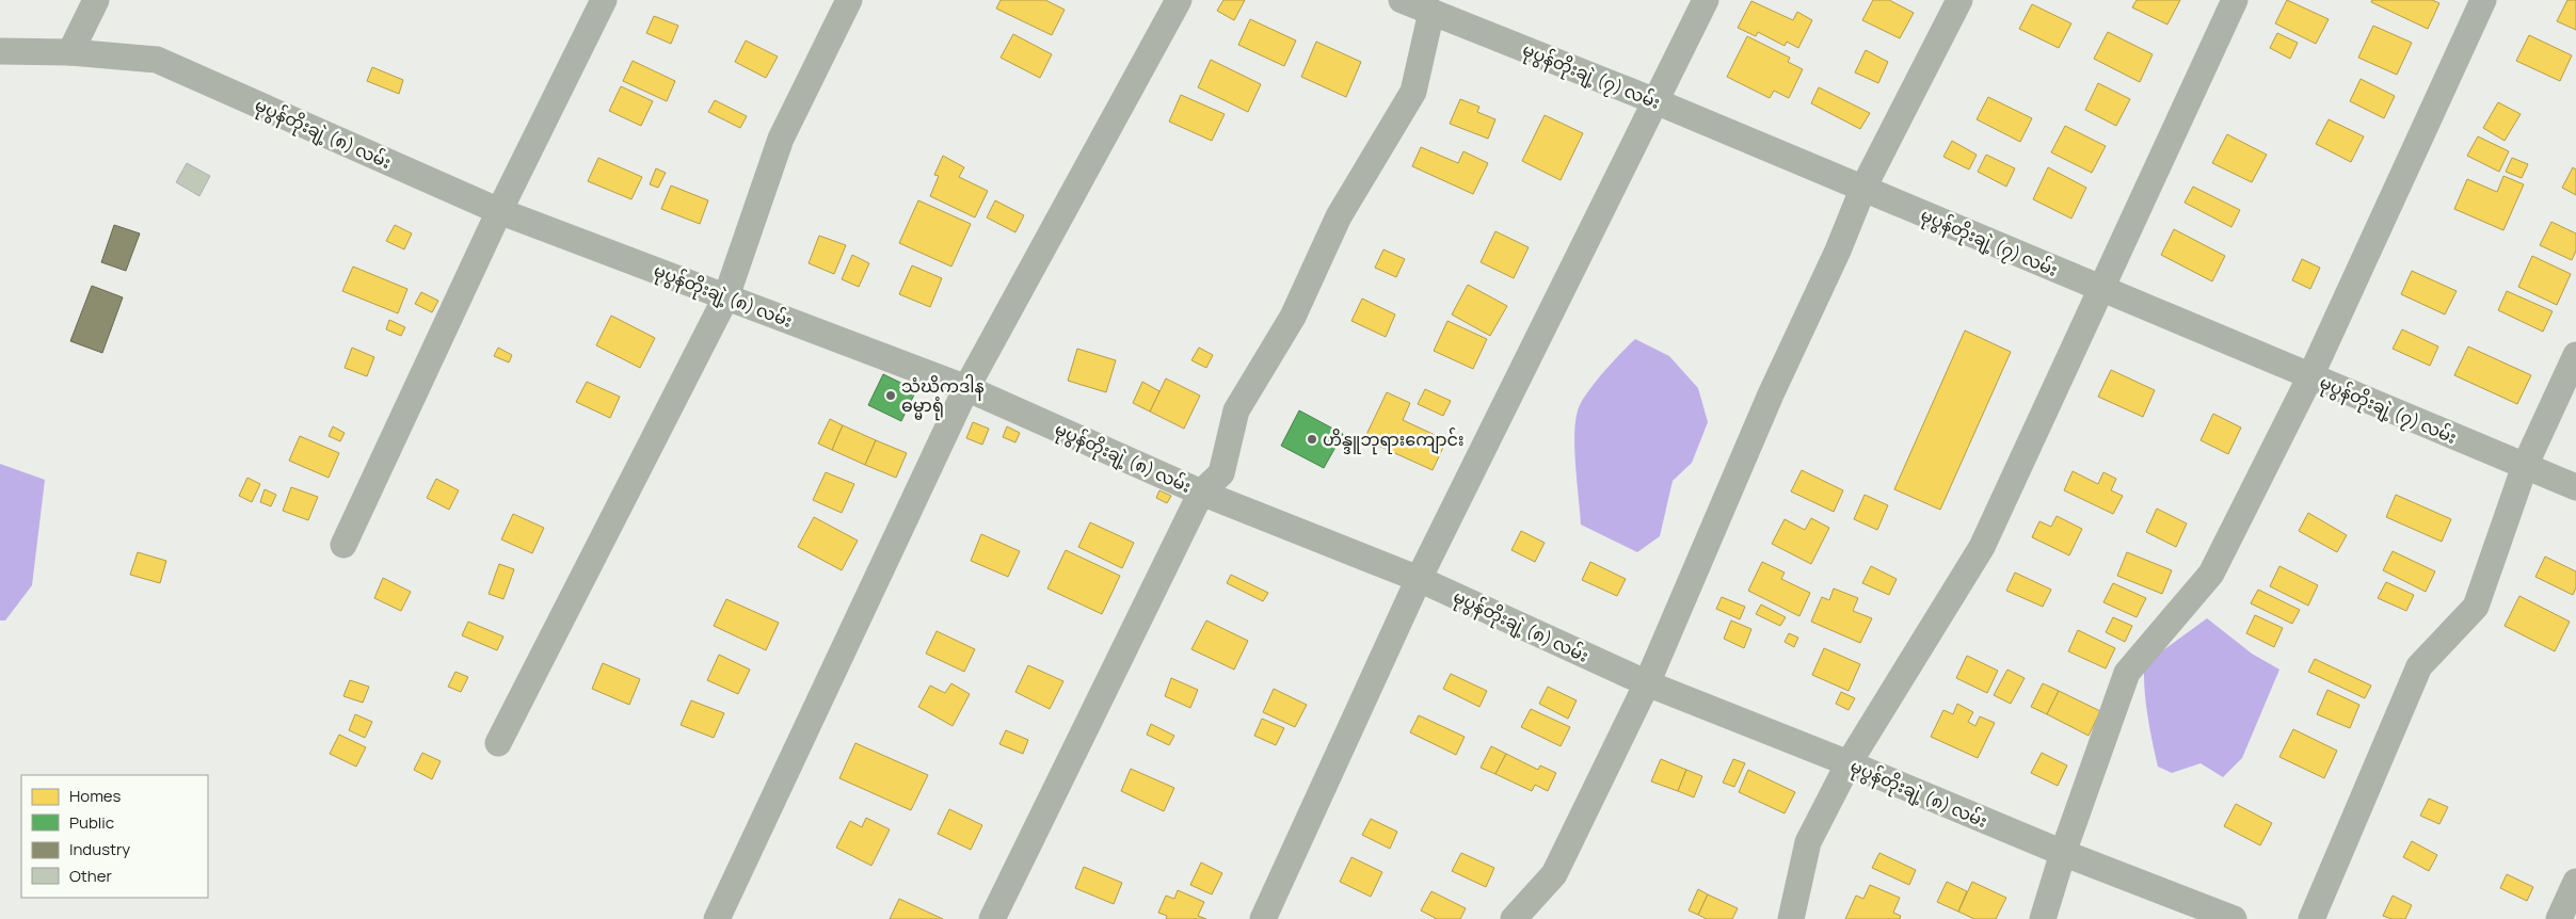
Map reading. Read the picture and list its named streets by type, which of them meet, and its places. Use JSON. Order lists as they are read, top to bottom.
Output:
{
  "streets": {
    "street": ["မုပွန်တိုးချဲ့ (၇) လမ်း", "မုပွန်တိုးချဲ့ (၈) လမ်း"]
  },
  "places": ["သံဃိကဒါန ဓမ္မာရုံ", "ဟိန္ဒူဘုရားကျောင်း"],
  "legend": [
    "Homes",
    "Public",
    "Industry",
    "Other"
  ]
}
